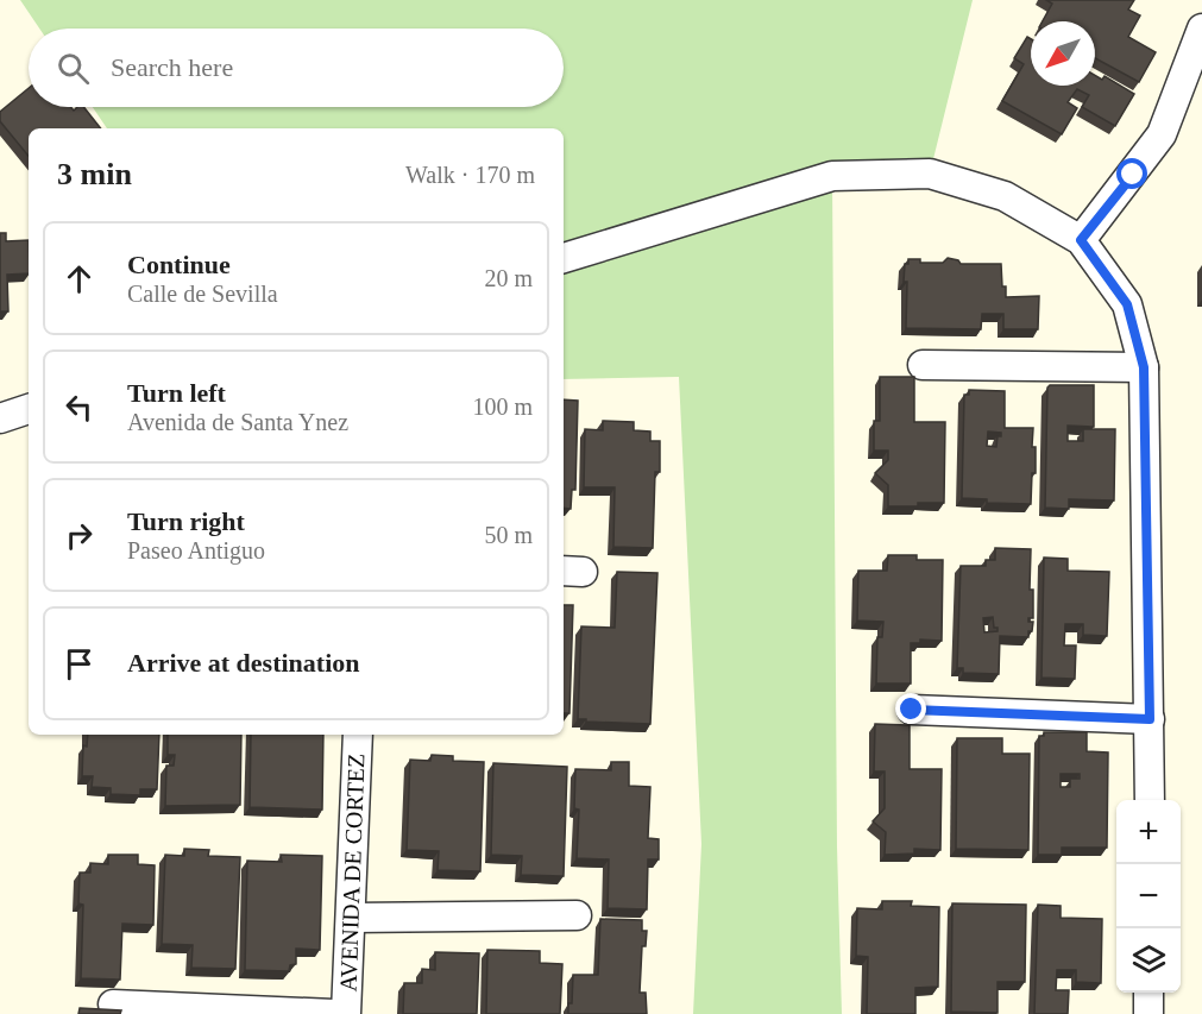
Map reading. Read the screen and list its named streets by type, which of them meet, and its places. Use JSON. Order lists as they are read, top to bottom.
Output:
{
  "streets": {
    "street": ["AVENIDA DE CORTEZ"]
  },
  "north": "bottom left",
  "page": {
    "search": "Search here",
    "heading": ["3 min", "Walk · 170 m"],
    "list": [
      ["Continue", "Calle de Sevilla", "20 m"],
      ["Turn left", "Avenida de Santa Ynez", "100 m"],
      ["Turn right", "Paseo Antiguo", "50 m"],
      "Arrive at destination"
    ],
    "map_buttons": ["+", "−"]
  }
}
